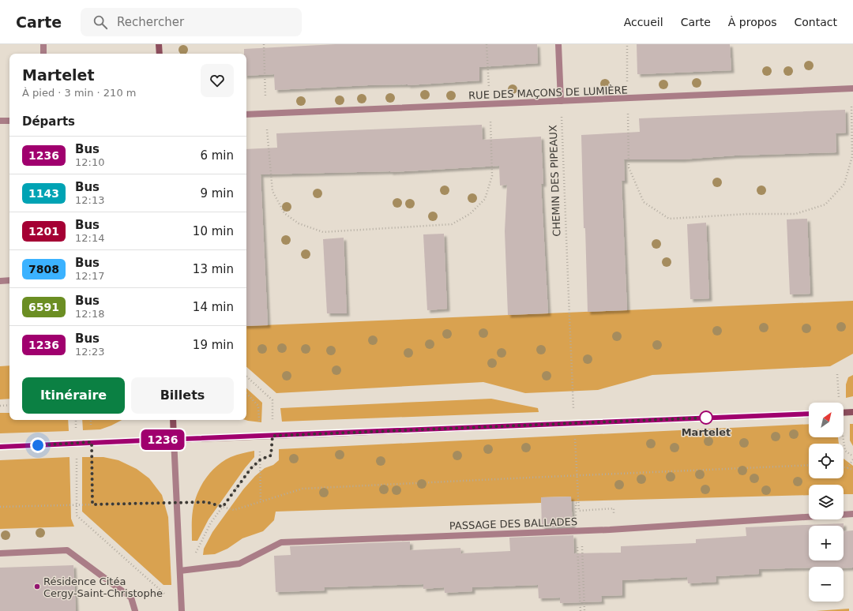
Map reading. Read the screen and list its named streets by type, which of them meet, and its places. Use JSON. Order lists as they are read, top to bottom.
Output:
{
  "streets": {
    "street": ["RUE DES MAÇONS DE LUMIÈRE", "PASSAGE DES BALLADES"],
    "path": ["CHEMIN DES PIPEAUX"]
  },
  "crossings": [
    ["RUE DES MAÇONS DE LUMIÈRE", "CHEMIN DES PIPEAUX"]
  ],
  "places": ["Martelet", "Résidence Citéa Cergy-Saint-Christophe"],
  "lines": ["bus line 1236"],
  "north": "top right",
  "page": {
    "header": "Carte",
    "search": "Rechercher",
    "nav": [
      "Accueil",
      "Carte",
      "À propos",
      "Contact"
    ],
    "on_map": "1236",
    "heading": [
      ["Martelet", "À pied · 3 min · 210 m"],
      "Départs"
    ],
    "list": [
      {
        "mark": "1236",
        "name": "Bus",
        "note": "12:10",
        "value": "6 min"
      },
      {
        "mark": "1143",
        "name": "Bus",
        "note": "12:13",
        "value": "9 min"
      },
      {
        "mark": "1201",
        "name": "Bus",
        "note": "12:14",
        "value": "10 min"
      },
      {
        "mark": "7808",
        "name": "Bus",
        "note": "12:17",
        "value": "13 min"
      },
      {
        "mark": "6591",
        "name": "Bus",
        "note": "12:18",
        "value": "14 min"
      },
      {
        "mark": "1236",
        "name": "Bus",
        "note": "12:23",
        "value": "19 min"
      }
    ],
    "buttons": ["Itinéraire", "Billets"],
    "map_buttons": ["+", "−"]
  }
}
